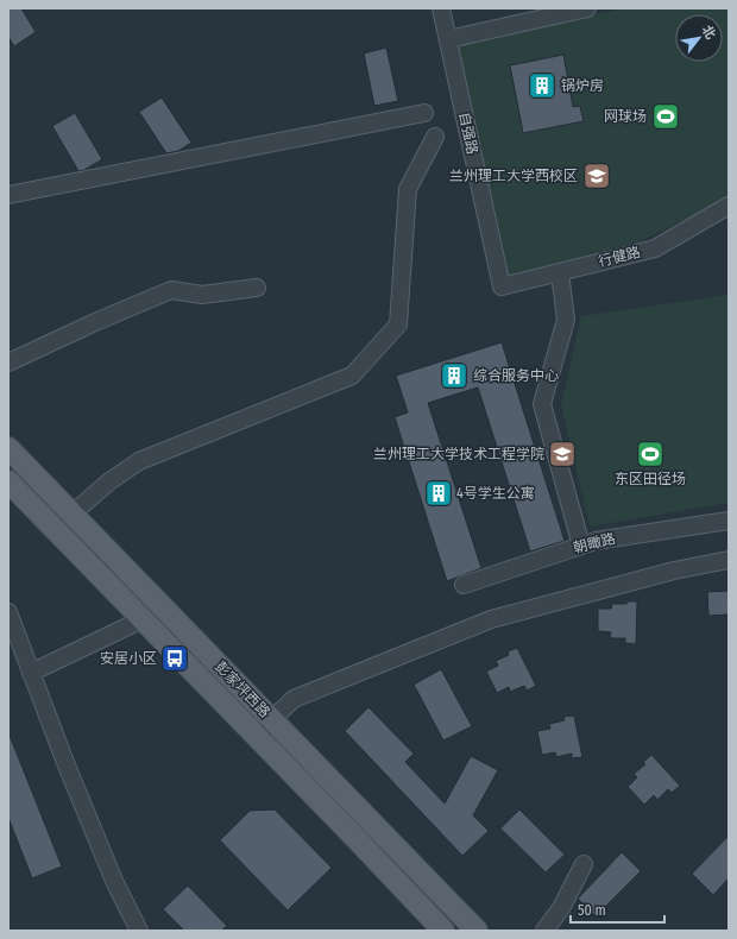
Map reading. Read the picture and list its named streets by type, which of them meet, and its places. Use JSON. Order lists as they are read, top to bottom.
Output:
{
  "streets": {
    "main road": ["彭家坪西路"],
    "street": ["自强路", "行健路", "朝瞰路"]
  },
  "crossings": [
    ["自强路", "行健路"]
  ],
  "places": {
    "building": ["锅炉房", "综合服务中心", "4号学生公寓"],
    "sports": ["网球场", "东区田径场"],
    "school or university": ["兰州理工大学西校区", "兰州理工大学技术工程学院"],
    "bus stop": ["安居小区"]
  },
  "scale_bar": "50 m",
  "north": "top right"
}
